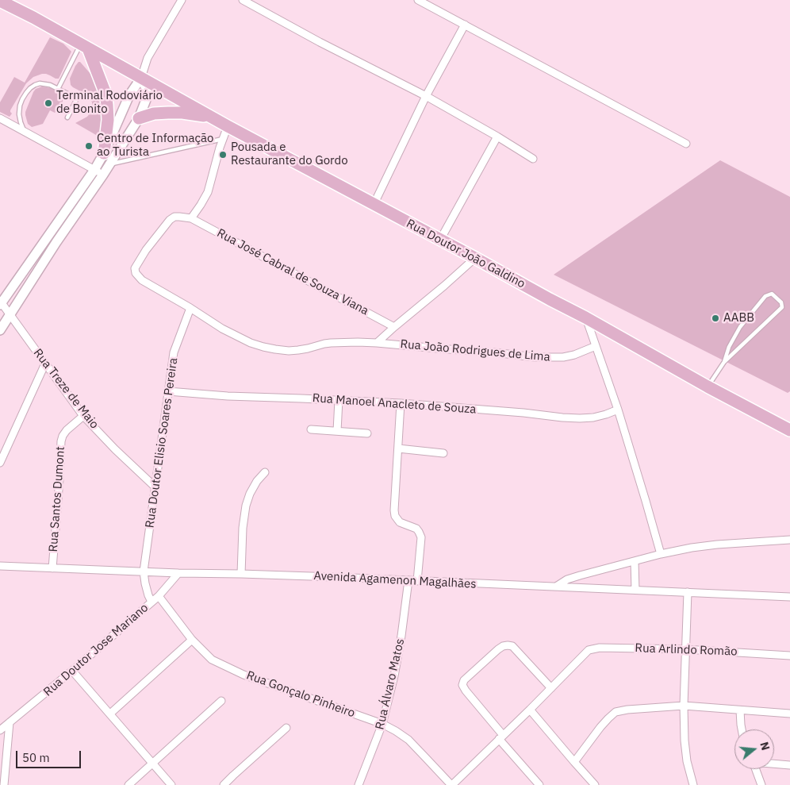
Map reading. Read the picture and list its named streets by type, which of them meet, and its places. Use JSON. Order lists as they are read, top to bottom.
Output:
{
  "streets": {
    "main road": ["Rua Doutor João Galdino"],
    "street": [
      "Rua José Cabral de Souza Viana",
      "Rua João Rodrigues de Lima",
      "Rua Treze de Maio",
      "Rua Manoel Anacleto de Souza",
      "Rua Doutor Elisio Soares Pereira",
      "Rua Santos Dumont",
      "Avenida Agamenon Magalhães",
      "Rua Doutor Jose Mariano",
      "Rua Arlindo Romão",
      "Rua Álvaro Matos",
      "Rua Gonçalo Pinheiro"
    ]
  },
  "crossings": [
    ["Rua Doutor João Galdino", "Rua João Rodrigues de Lima"],
    ["Rua José Cabral de Souza Viana", "Rua João Rodrigues de Lima"],
    ["Rua João Rodrigues de Lima", "Rua Doutor Elisio Soares Pereira"],
    ["Rua Treze de Maio", "Rua Doutor Elisio Soares Pereira"],
    ["Rua Treze de Maio", "Rua Santos Dumont"],
    ["Rua Manoel Anacleto de Souza", "Rua Doutor Elisio Soares Pereira"],
    ["Rua Doutor Elisio Soares Pereira", "Avenida Agamenon Magalhães"],
    ["Rua Doutor Elisio Soares Pereira", "Rua Doutor Jose Mariano"],
    ["Rua Santos Dumont", "Avenida Agamenon Magalhães"],
    ["Avenida Agamenon Magalhães", "Rua Doutor Jose Mariano"],
    ["Avenida Agamenon Magalhães", "Rua Álvaro Matos"],
    ["Rua Doutor Jose Mariano", "Rua Gonçalo Pinheiro"],
    ["Rua Álvaro Matos", "Rua Gonçalo Pinheiro"]
  ],
  "places": [
    "Terminal Rodoviário de Bonito",
    "Centro de Informação ao Turista",
    "Pousada e Restaurante do Gordo",
    "AABB"
  ],
  "scale_bar": "50 m",
  "north": "right"
}
